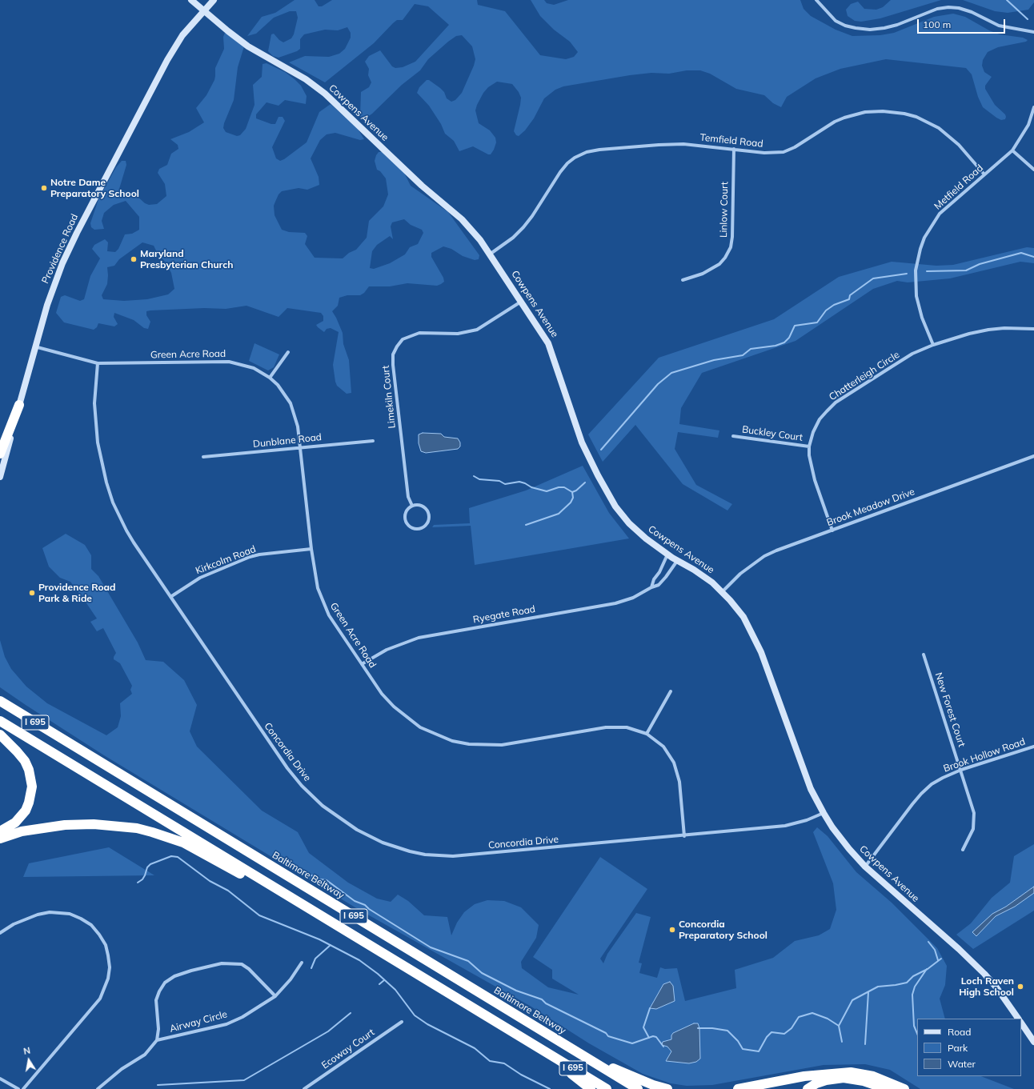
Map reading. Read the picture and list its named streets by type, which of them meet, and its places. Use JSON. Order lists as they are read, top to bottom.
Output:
{
  "streets": {
    "highway": ["I 695", "Baltimore Beltway"],
    "street": [
      "Cowpens Avenue",
      "Temfield Road",
      "Metfield Road",
      "Linlow Court",
      "Providence Road",
      "Green Acre Road",
      "Chatterleigh Circle",
      "Limekiln Court",
      "Buckley Court",
      "Dunblane Road",
      "Brook Meadow Drive",
      "Kirkcolm Road",
      "Ryegate Road",
      "New Forest Court",
      "Concordia Drive",
      "Brook Hollow Road",
      "Airway Circle",
      "Ecoway Court"
    ]
  },
  "crossings": [
    ["Cowpens Avenue", "Temfield Road"],
    ["Cowpens Avenue", "Providence Road"],
    ["Cowpens Avenue", "Limekiln Court"],
    ["Cowpens Avenue", "Brook Meadow Drive"],
    ["Cowpens Avenue", "Ryegate Road"],
    ["Cowpens Avenue", "Concordia Drive"],
    ["Cowpens Avenue", "Brook Hollow Road"],
    ["Temfield Road", "Metfield Road"],
    ["Temfield Road", "Linlow Court"],
    ["Metfield Road", "Chatterleigh Circle"],
    ["Providence Road", "Green Acre Road"],
    ["Green Acre Road", "Dunblane Road"],
    ["Green Acre Road", "Kirkcolm Road"],
    ["Green Acre Road", "Ryegate Road"],
    ["Green Acre Road", "Concordia Drive"],
    ["Chatterleigh Circle", "Buckley Court"],
    ["Chatterleigh Circle", "Brook Meadow Drive"],
    ["Kirkcolm Road", "Concordia Drive"],
    ["New Forest Court", "Brook Hollow Road"]
  ],
  "places": [
    "Notre Dame Preparatory School",
    "Maryland Presbyterian Church",
    "Providence Road Park & Ride",
    "Concordia Preparatory School",
    "Loch Raven High School"
  ],
  "legend": ["Road", "Park", "Water"],
  "scale_bar": "100 m",
  "north": "top"
}
